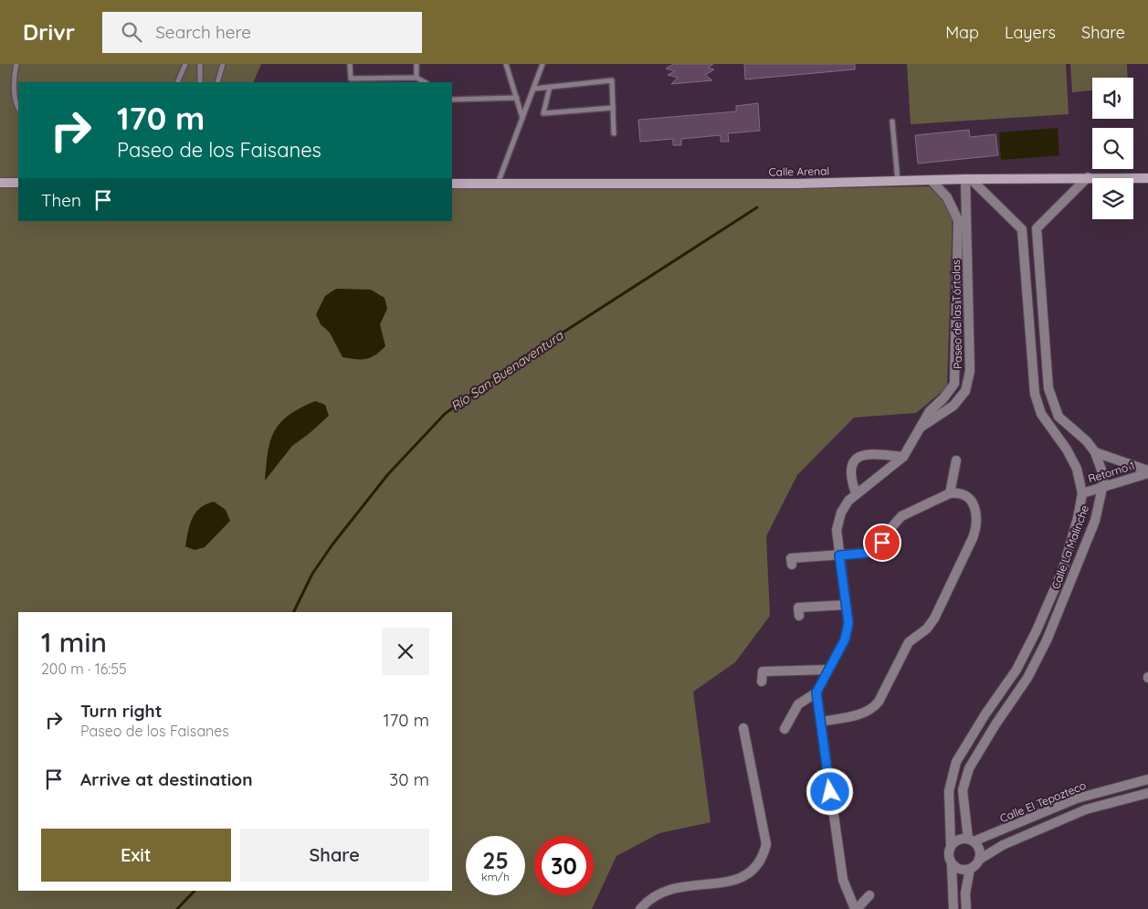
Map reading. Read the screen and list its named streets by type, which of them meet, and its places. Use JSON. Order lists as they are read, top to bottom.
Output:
{
  "streets": {
    "street": [
      "Calle Arenal",
      "Paseo de las Tórtolas",
      "Retorno 1",
      "Calle La Malinche",
      "Calle El Tepozteco"
    ]
  },
  "crossings": [
    ["Calle Arenal", "Paseo de las Tórtolas"],
    ["Retorno 1", "Calle La Malinche"],
    ["Calle La Malinche", "Calle El Tepozteco"]
  ],
  "water": ["Río San Buenaventura"],
  "page": {
    "header": "Drivr",
    "search": "Search here",
    "nav": ["Map", "Layers", "Share"],
    "turn": ["170 m", "Paseo de los Faisanes"],
    "then": "Then",
    "heading": ["1 min", "200 m · 16:55"],
    "list": [
      {
        "name": "Turn right",
        "note": "Paseo de los Faisanes",
        "value": "170 m"
      },
      {
        "name": "Arrive at destination",
        "value": "30 m"
      }
    ],
    "buttons": ["Exit", "Share"],
    "speed": "25 km/h",
    "limit": "30"
  }
}
